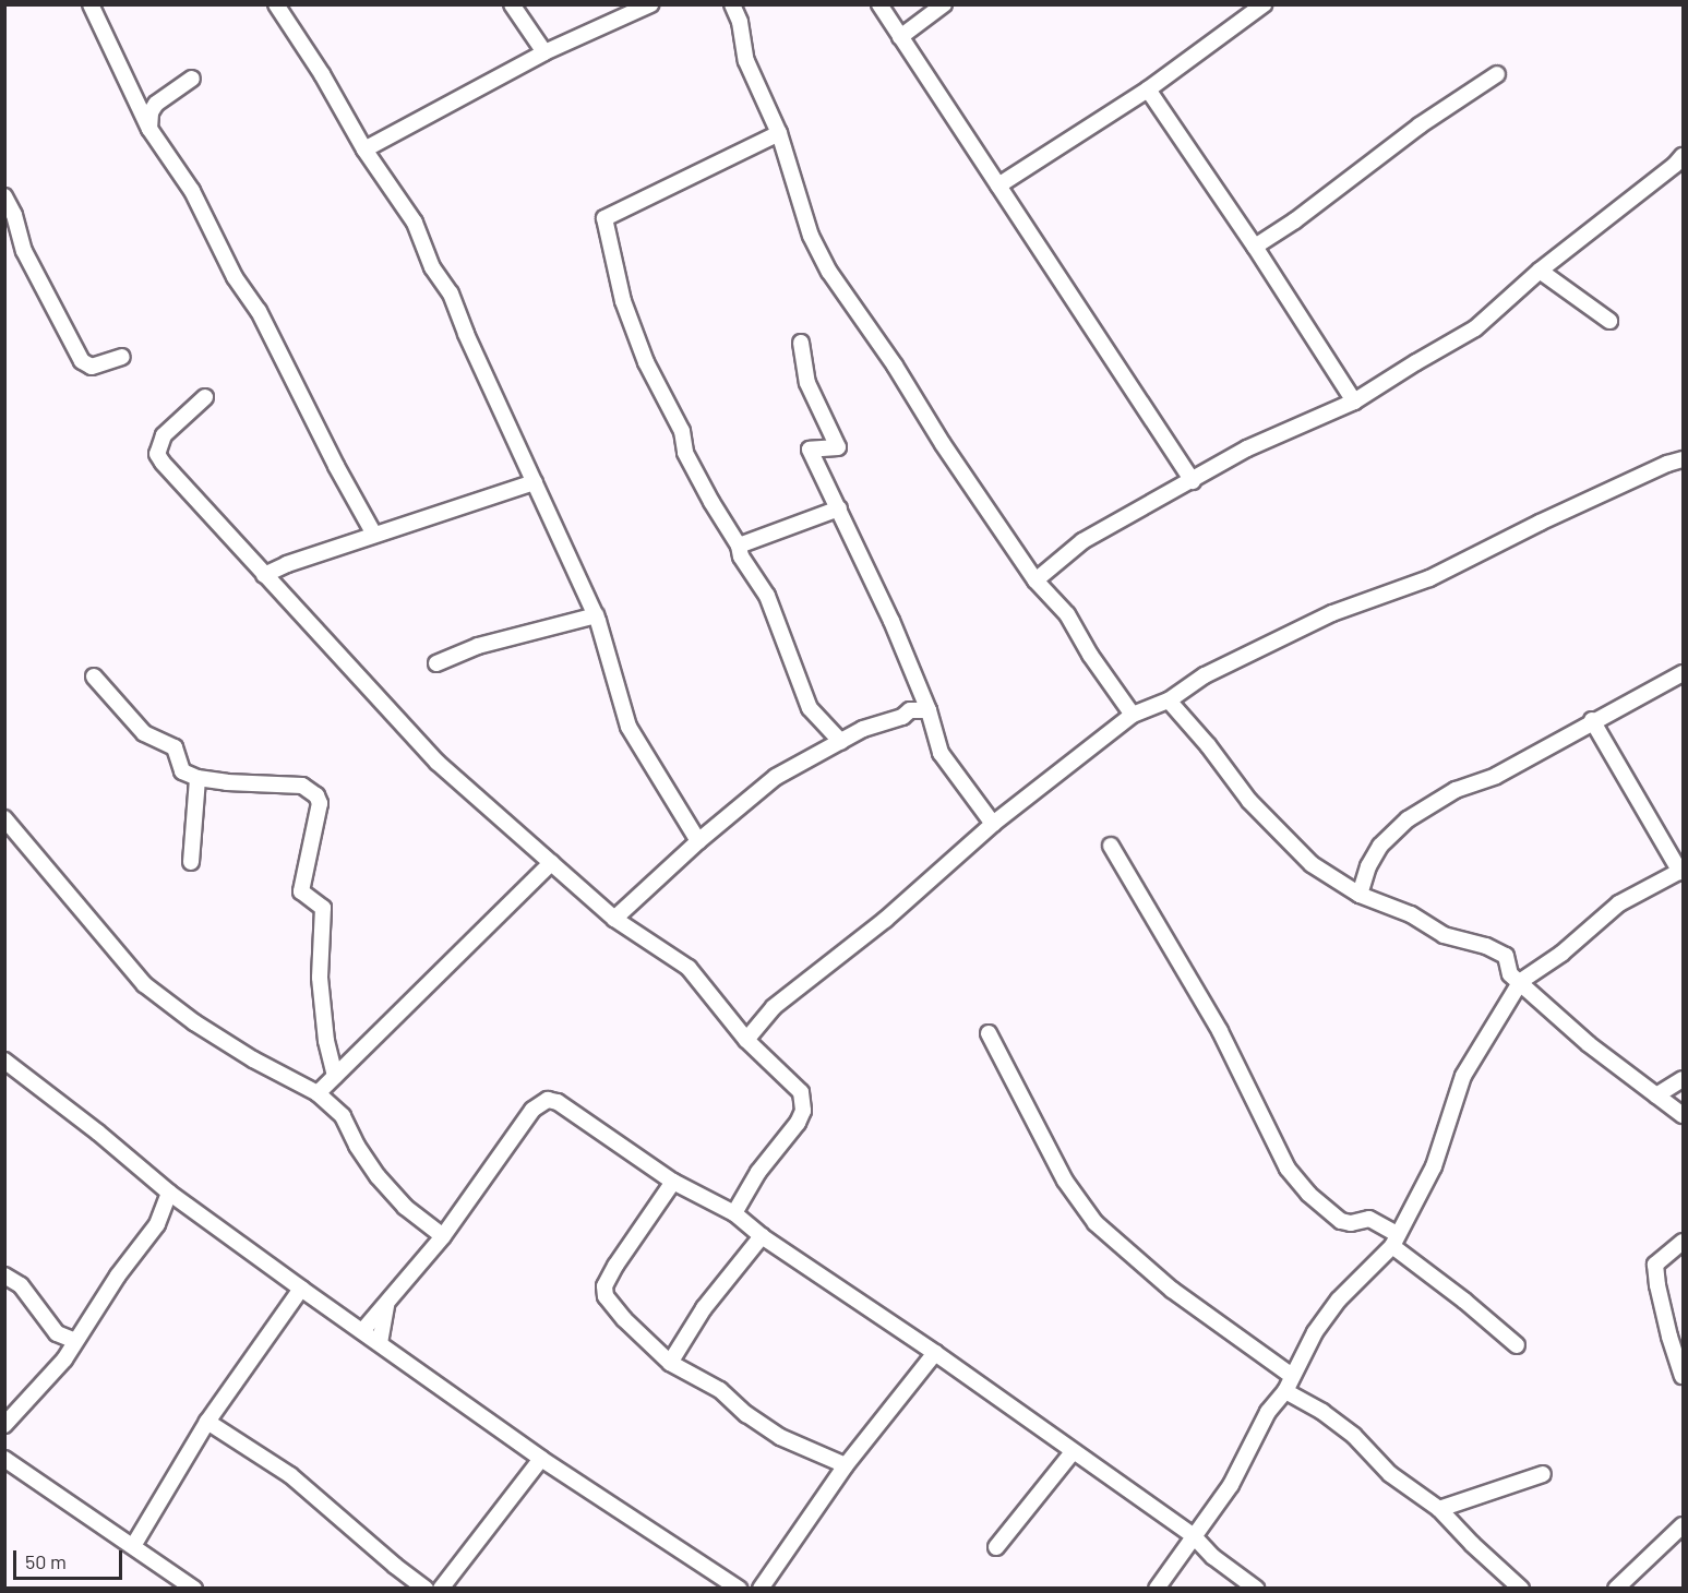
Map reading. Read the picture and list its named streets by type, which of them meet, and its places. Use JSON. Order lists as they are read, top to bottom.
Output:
{
  "scale_bar": "50 m"
}
